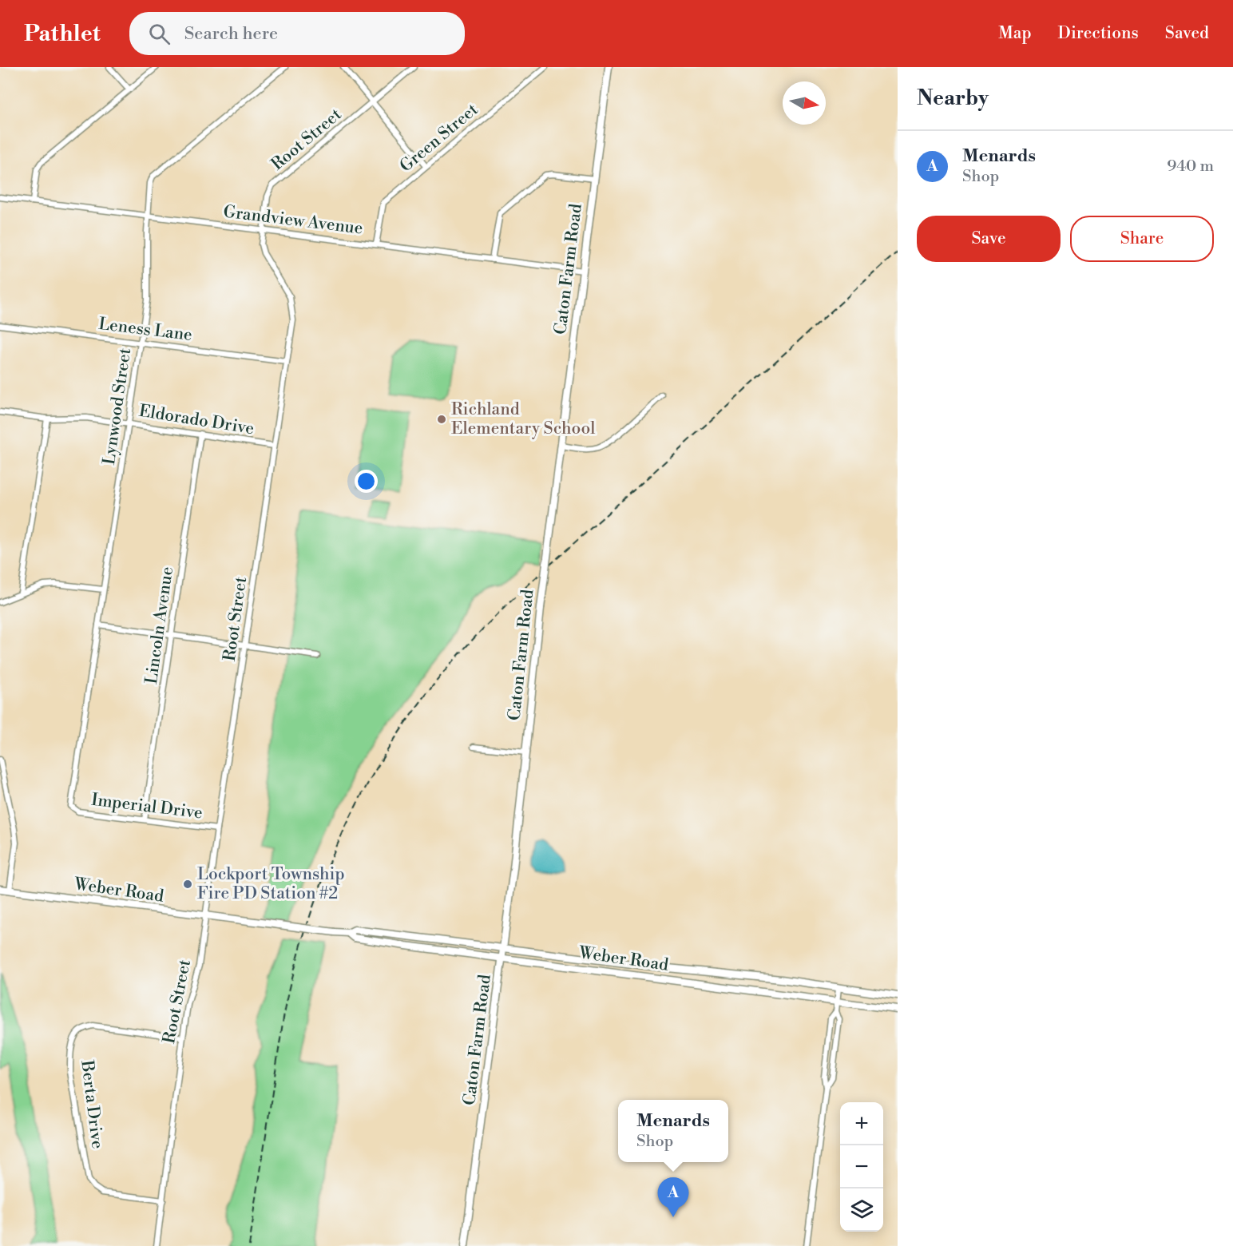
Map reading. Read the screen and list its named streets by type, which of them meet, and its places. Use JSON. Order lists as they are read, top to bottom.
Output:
{
  "streets": {
    "main road": ["Caton Farm Road", "Weber Road"],
    "street": [
      "Green Street",
      "Root Street",
      "Grandview Avenue",
      "Leness Lane",
      "Lynwood Street",
      "Eldorado Drive",
      "Lincoln Avenue",
      "Imperial Drive",
      "Berta Drive"
    ]
  },
  "crossings": [
    ["Green Street", "Grandview Avenue"],
    ["Root Street", "Grandview Avenue"],
    ["Root Street", "Leness Lane"],
    ["Root Street", "Eldorado Drive"],
    ["Root Street", "Imperial Drive"],
    ["Root Street", "Weber Road"],
    ["Root Street", "Berta Drive"],
    ["Grandview Avenue", "Caton Farm Road"],
    ["Grandview Avenue", "Lynwood Street"],
    ["Caton Farm Road", "Weber Road"],
    ["Leness Lane", "Lynwood Street"],
    ["Lynwood Street", "Eldorado Drive"],
    ["Lynwood Street", "Imperial Drive"],
    ["Eldorado Drive", "Lincoln Avenue"],
    ["Lincoln Avenue", "Imperial Drive"]
  ],
  "places": ["Richland Elementary School", "Lockport Township Fire PD Station #2"],
  "north": "right",
  "page": {
    "header": "Pathlet",
    "search": "Search here",
    "nav": ["Map", "Directions", "Saved"],
    "heading": "Nearby",
    "list": [
      {
        "mark": "A",
        "name": "Menards",
        "note": "Shop",
        "value": "940 m"
      }
    ],
    "buttons": ["Save", "Share"],
    "popup": ["Menards", "Shop"],
    "map_buttons": ["+", "−"],
    "pins": "A"
  }
}
